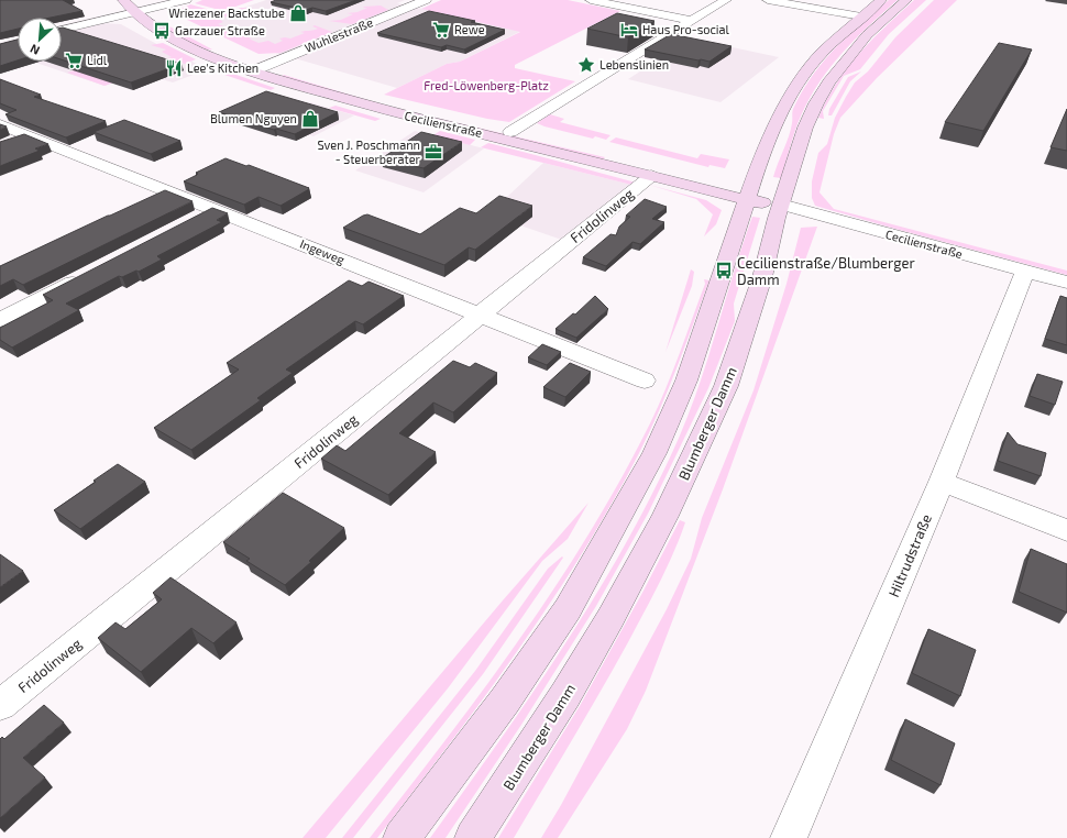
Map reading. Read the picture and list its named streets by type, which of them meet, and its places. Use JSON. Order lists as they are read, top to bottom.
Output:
{
  "streets": {
    "main road": ["Cecilienstraße", "Blumberger Damm"],
    "street": [
      "Wuhlestraße",
      "Fridolinweg",
      "Ingeweg",
      "Hiltrudstraße"
    ]
  },
  "crossings": [
    ["Wuhlestraße", "Cecilienstraße"],
    ["Cecilienstraße", "Fridolinweg"],
    ["Cecilienstraße", "Blumberger Damm"],
    ["Cecilienstraße", "Hiltrudstraße"],
    ["Fridolinweg", "Ingeweg"]
  ],
  "parks": ["Fred-Löwenberg-Platz"],
  "places": {
    "shop": ["Wriezener Backstube", "Blumen Nguyen"],
    "supermarket": ["Rewe", "Lidl"],
    "hotel": ["Haus Pro-social"],
    "bus stop": ["Garzauer Straße", "Cecilienstraße/Blumberger Damm"],
    "place": ["Lebenslinien"],
    "restaurant": ["Lee's Kitchen"],
    "office": ["Sven J. Poschmann - Steuerberater"]
  },
  "north": "bottom left"
}
